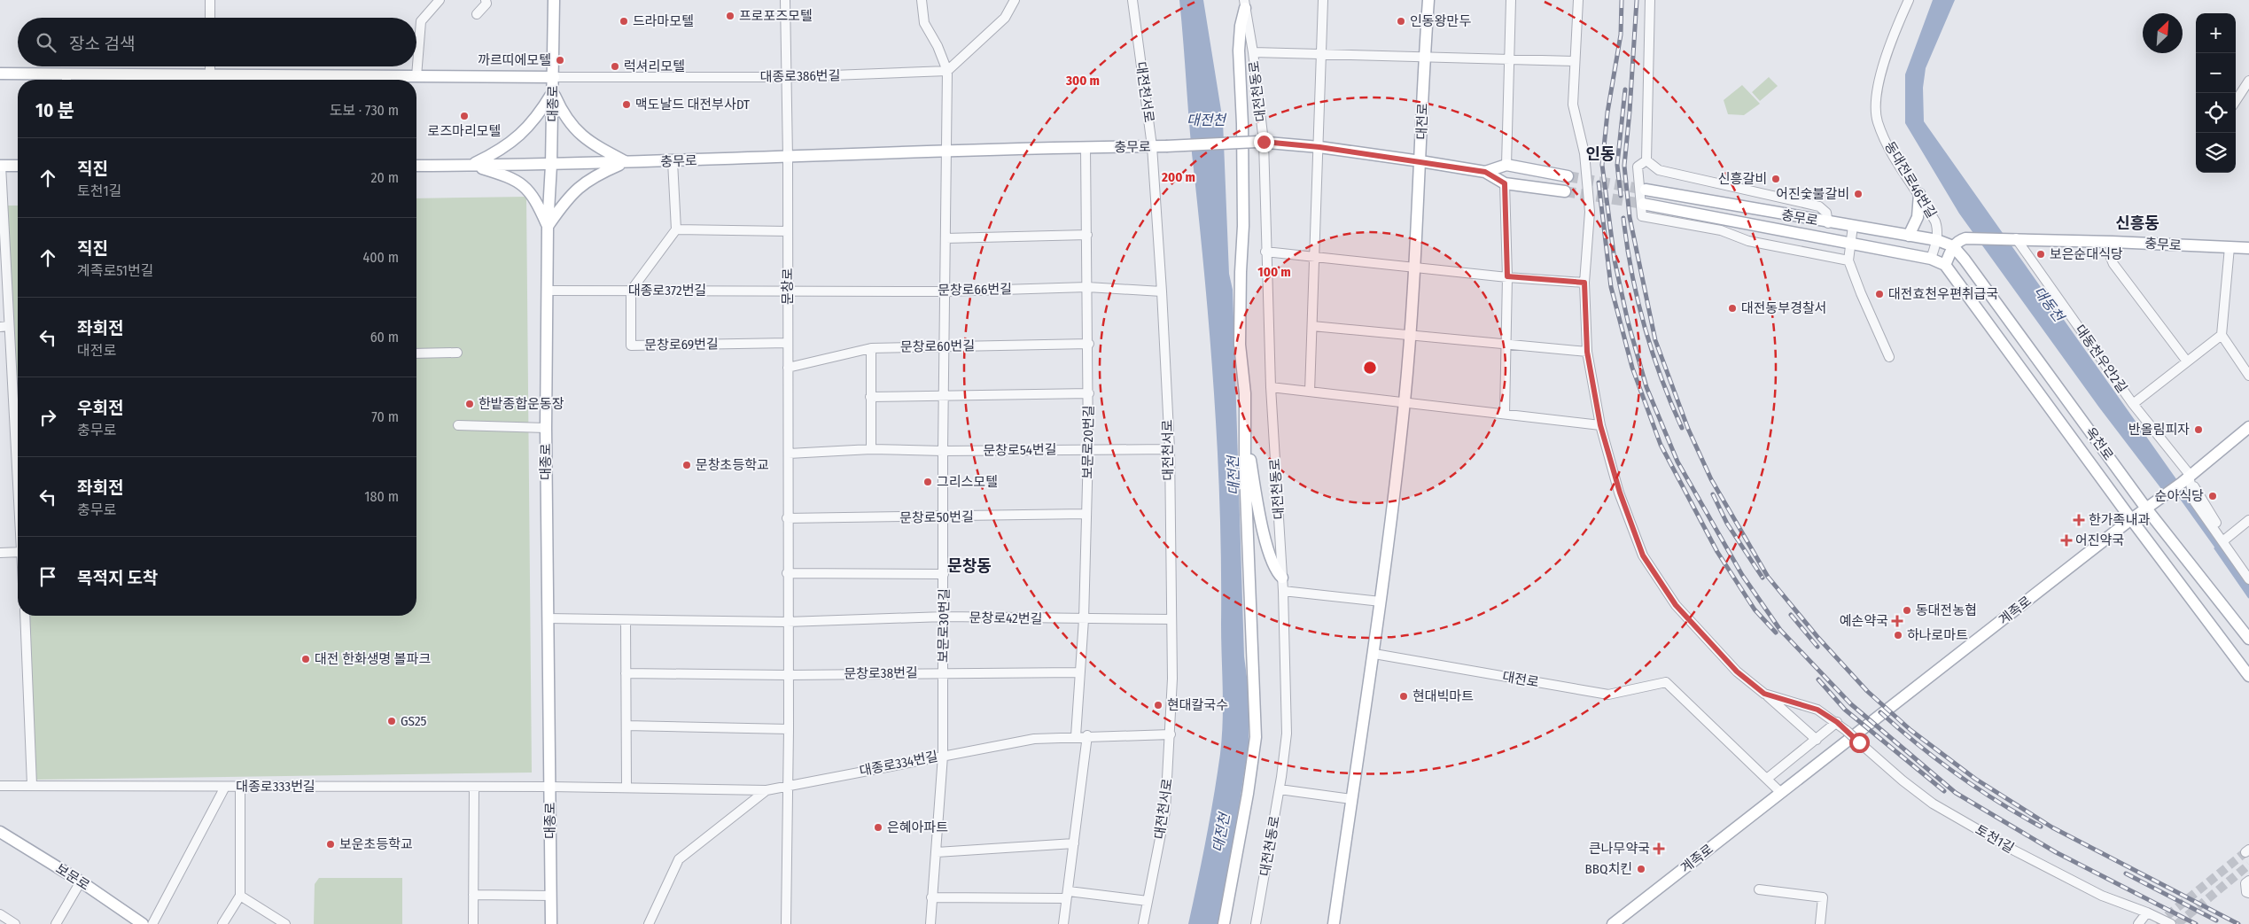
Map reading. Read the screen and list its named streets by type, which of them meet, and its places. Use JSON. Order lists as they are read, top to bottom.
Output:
{
  "streets": {
    "main road": [
      "대종로",
      "대전로",
      "충무로",
      "옥천로",
      "계족로",
      "보문로"
    ],
    "street": [
      "대종로386번길",
      "대전천동로",
      "대전천서로",
      "동대전로46번길",
      "문창로",
      "문창로66번길",
      "대종로372번길",
      "문창로69번길",
      "문창로60번길",
      "대동천우안2길",
      "보문로20번길",
      "문창로54번길",
      "문창로50번길",
      "문창로42번길",
      "보문로30번길",
      "문창로38번길",
      "대종로334번길",
      "대종로333번길",
      "토천1길"
    ]
  },
  "crossings": [
    ["대종로386번길", "대종로"],
    ["대종로386번길", "문창로"],
    ["대전천동로", "충무로"],
    ["대전천서로", "충무로"],
    ["대전천서로", "문창로66번길"],
    ["대전천서로", "문창로54번길"],
    ["대전천서로", "문창로42번길"],
    ["대전천서로", "대종로334번길"],
    ["대종로", "충무로"],
    ["대종로", "대종로372번길"],
    ["대종로", "문창로42번길"],
    ["대종로", "대종로334번길"],
    ["대종로", "대종로333번길"],
    ["대전로", "충무로"],
    ["충무로", "동대전로46번길"],
    ["충무로", "문창로"],
    ["충무로", "대동천우안2길"],
    ["충무로", "보문로20번길"],
    ["충무로", "옥천로"],
    ["충무로", "보문로30번길"],
    ["문창로", "문창로66번길"],
    ["문창로", "대종로372번길"],
    ["문창로", "문창로69번길"],
    ["문창로", "문창로60번길"],
    ["문창로", "문창로54번길"],
    ["문창로", "문창로50번길"],
    ["문창로", "문창로42번길"],
    ["문창로", "문창로38번길"],
    ["문창로", "대종로334번길"],
    ["문창로66번길", "대종로372번길"],
    ["문창로66번길", "보문로20번길"],
    ["문창로66번길", "보문로30번길"],
    ["대종로372번길", "문창로69번길"],
    ["문창로60번길", "보문로20번길"],
    ["문창로60번길", "보문로30번길"],
    ["대동천우안2길", "계족로"],
    ["보문로20번길", "문창로54번길"],
    ["보문로20번길", "문창로50번길"],
    ["보문로20번길", "문창로42번길"],
    ["보문로20번길", "문창로38번길"],
    ["보문로20번길", "대종로334번길"],
    ["옥천로", "계족로"],
    ["문창로54번길", "보문로30번길"],
    ["문창로50번길", "보문로30번길"],
    ["문창로42번길", "보문로30번길"],
    ["보문로30번길", "문창로38번길"],
    ["보문로30번길", "대종로334번길"],
    ["대종로334번길", "대종로333번길"]
  ],
  "districts": ["인동", "신흥동", "문창동"],
  "water": ["대전천", "대동천"],
  "places": {
    "other": [
      "프로포즈모텔",
      "드라마모텔",
      "인동왕만두",
      "까르띠에모텔",
      "럭셔리모텔",
      "맥도날드 대전부사DT",
      "로즈마리모텔",
      "신흥갈비",
      "어진숯불갈비",
      "보은순대식당",
      "대전효천우편취급국",
      "대전동부경찰서",
      "한밭종합운동장",
      "반올림피자",
      "문창초등학교",
      "그리스모텔",
      "순아식당",
      "동대전농협",
      "하나로마트",
      "대전 한화생명 볼파크",
      "현대빅마트",
      "현대칼국수",
      "GS25",
      "은혜아파트",
      "보운초등학교",
      "BBQ치킨"
    ],
    "health": [
      "한가족내과",
      "어진약국",
      "예손약국",
      "큰나무약국"
    ]
  },
  "north": "top right",
  "page": {
    "map_buttons": ["+", "−"],
    "search": "장소 검색",
    "heading": ["10 분", "도보 · 730 m"],
    "list": [
      ["직진", "토천1길", "20 m"],
      ["직진", "계족로51번길", "400 m"],
      ["좌회전", "대전로", "60 m"],
      ["우회전", "충무로", "70 m"],
      ["좌회전", "충무로", "180 m"],
      "목적지 도착"
    ]
  },
  "rings": ["300 m", "200 m", "100 m"]
}
